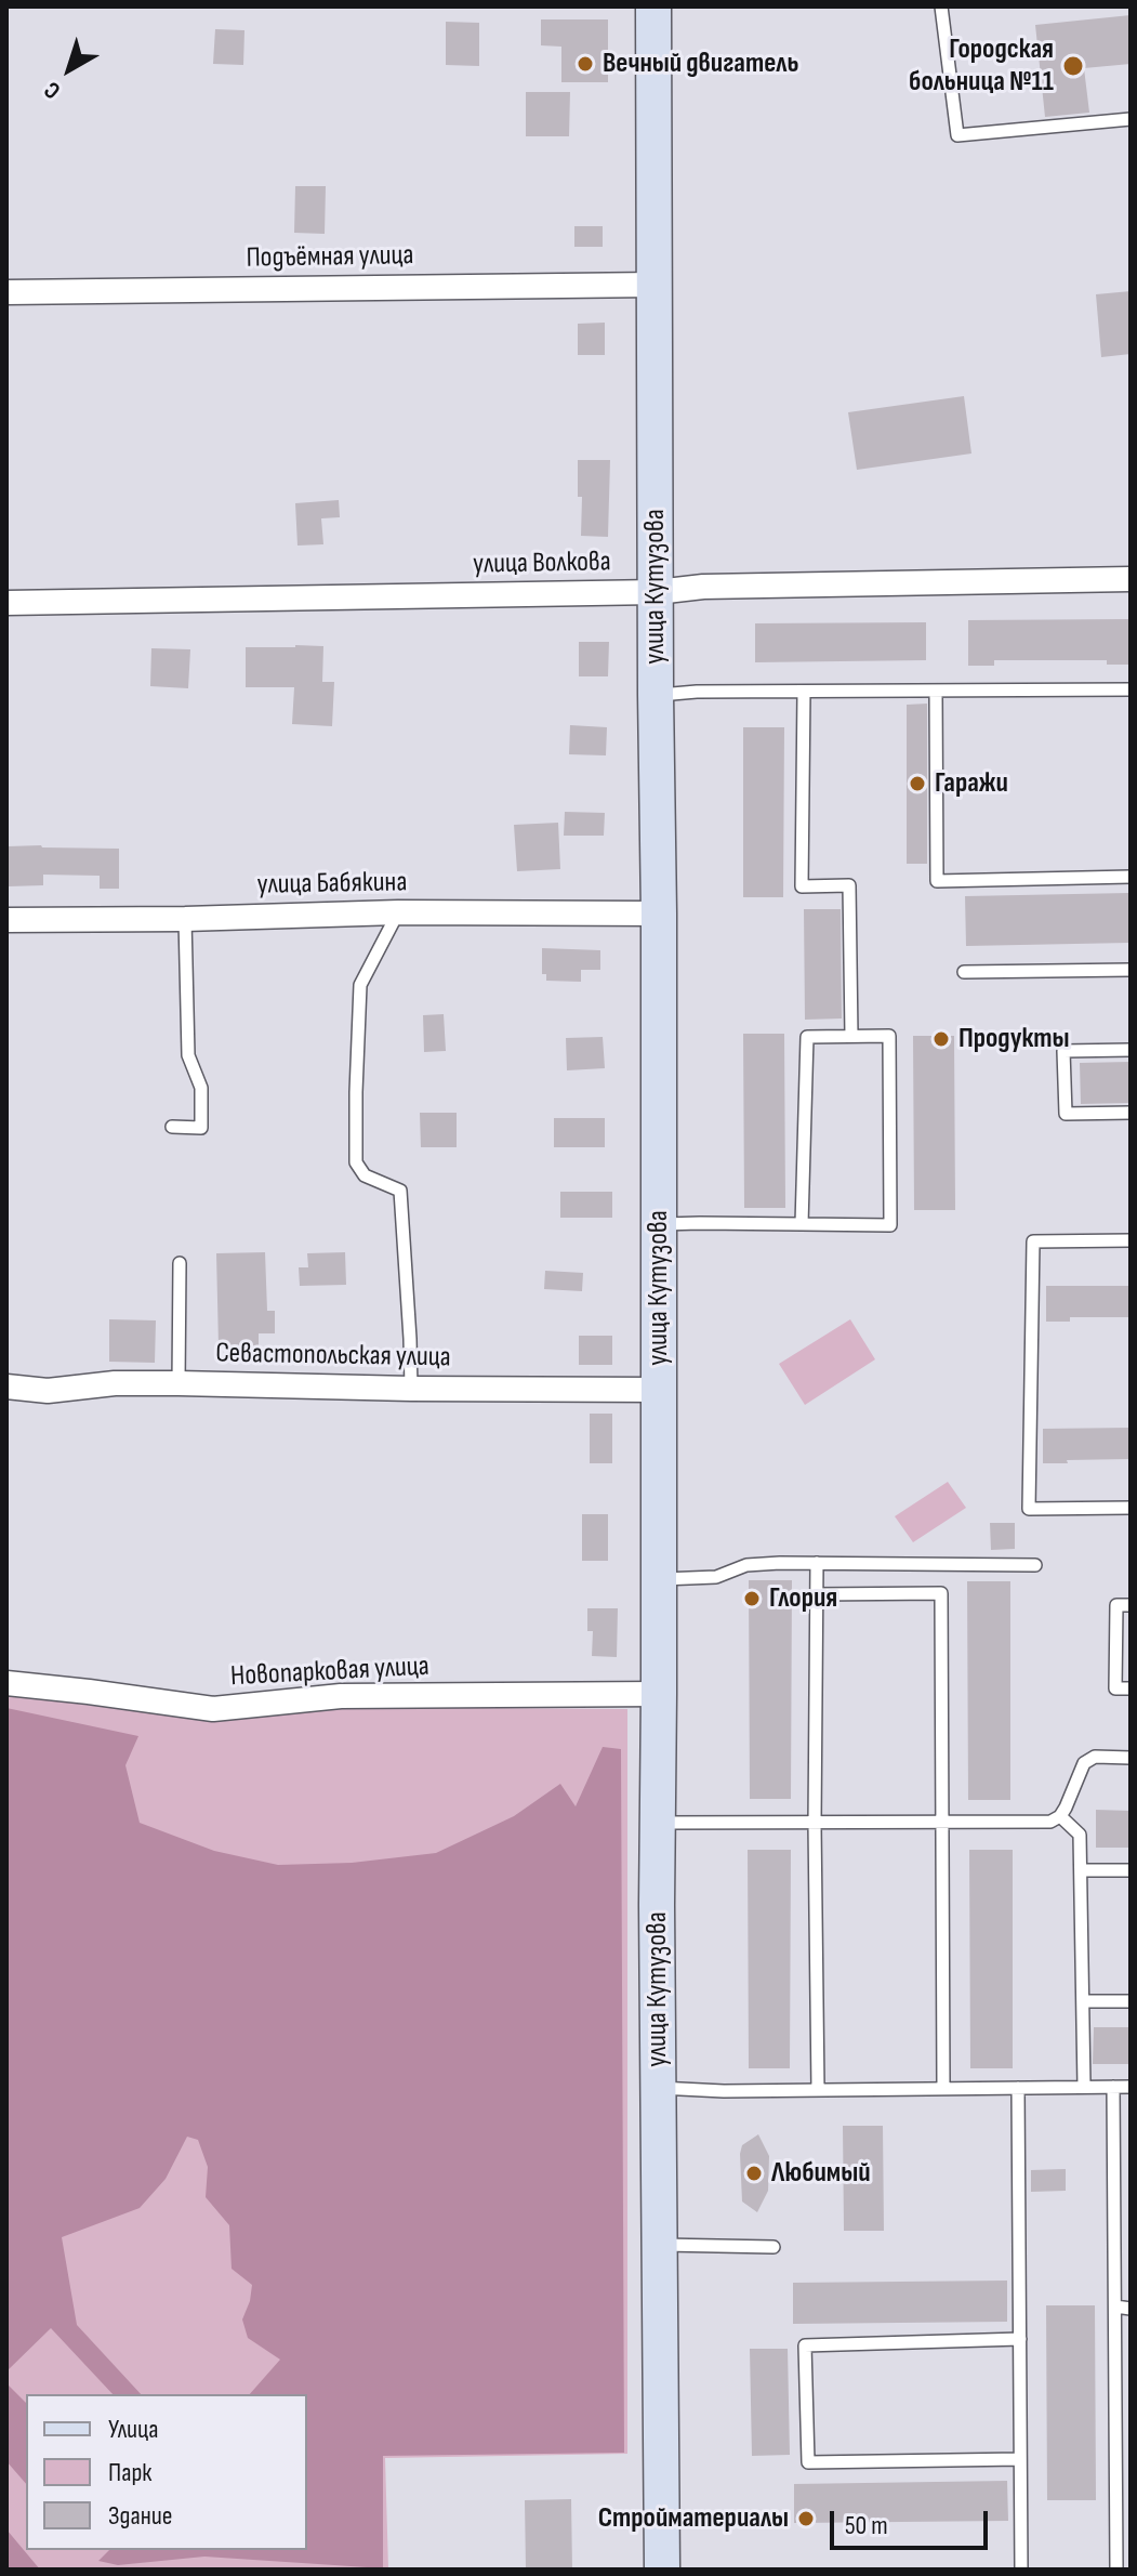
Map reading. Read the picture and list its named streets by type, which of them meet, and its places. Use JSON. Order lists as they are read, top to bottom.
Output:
{
  "streets": {
    "main road": ["улица Кутузова"],
    "street": [
      "Подъёмная улица",
      "улица Волкова",
      "улица Бабякина",
      "Севастопольская улица",
      "Новопарковая улица"
    ]
  },
  "crossings": [
    ["Подъёмная улица", "улица Кутузова"],
    ["улица Волкова", "улица Кутузова"],
    ["улица Кутузова", "улица Бабякина"],
    ["улица Кутузова", "Севастопольская улица"],
    ["улица Кутузова", "Новопарковая улица"]
  ],
  "places": [
    "Вечный двигатель",
    "Городская больница №11",
    "Гаражи",
    "Продукты",
    "Глория",
    "Любимый",
    "Стройматериалы"
  ],
  "legend": ["Улица", "Парк", "Здание"],
  "scale_bar": "50 m",
  "north": "bottom left"
}
